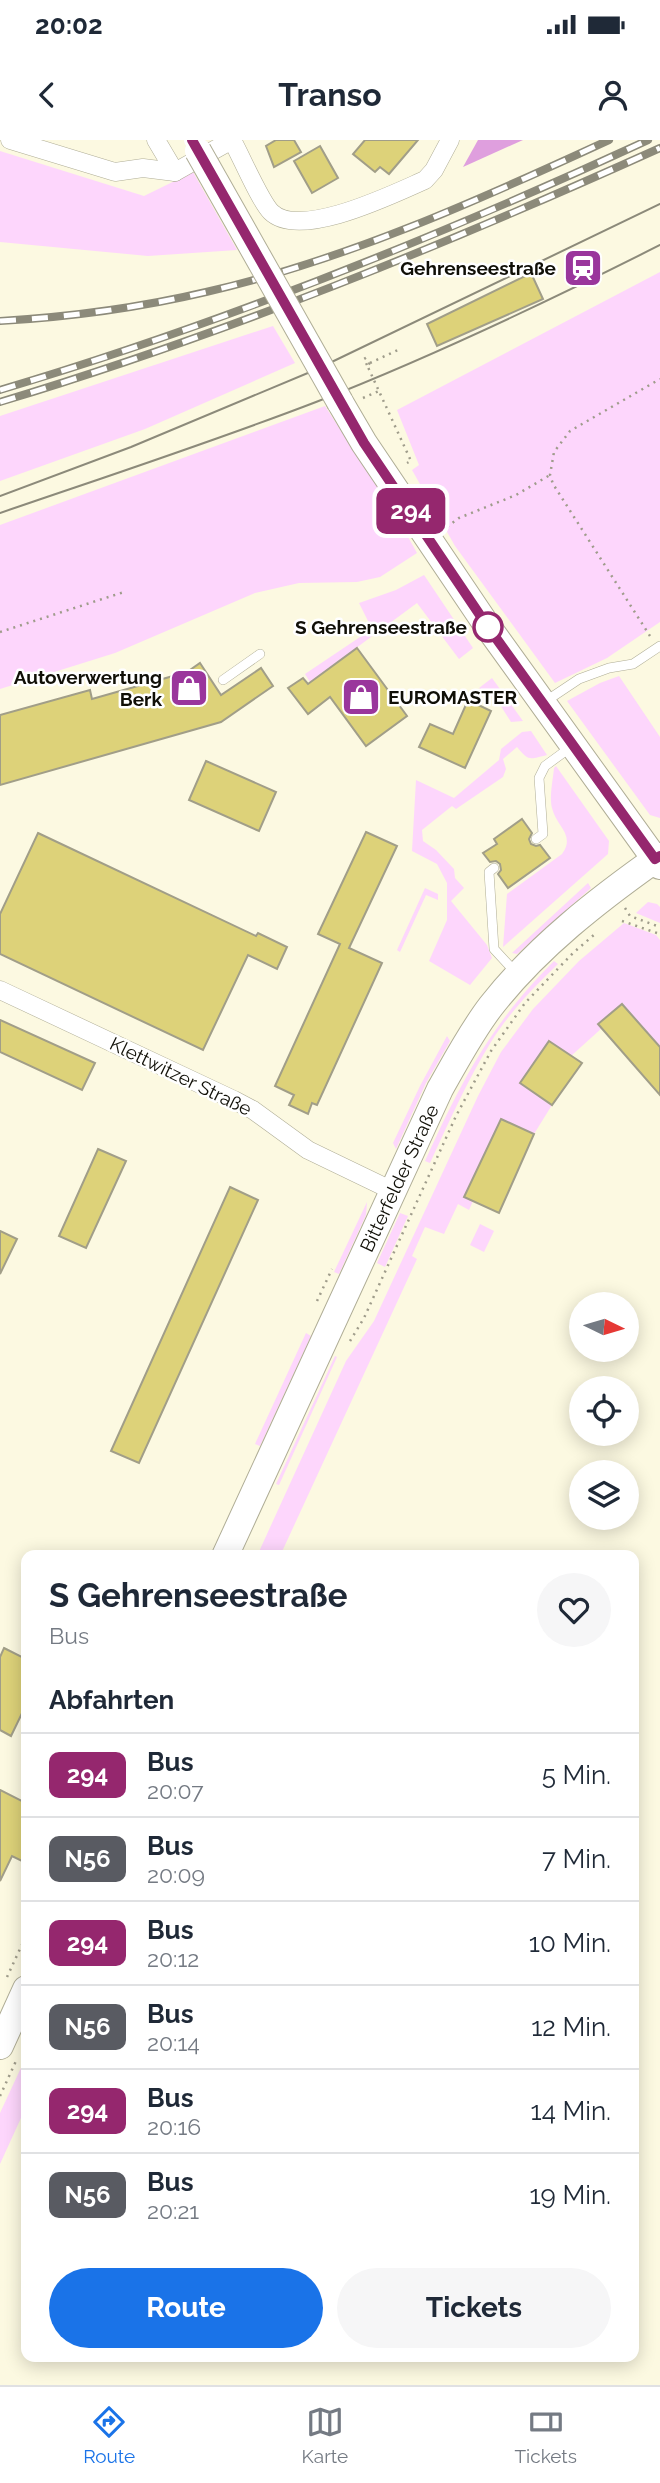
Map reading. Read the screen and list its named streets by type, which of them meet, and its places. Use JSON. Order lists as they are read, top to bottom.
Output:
{
  "streets": {
    "main road": ["Bitterfelder Straße"],
    "street": ["Klettwitzer Straße"]
  },
  "crossings": [
    ["Klettwitzer Straße", "Bitterfelder Straße"]
  ],
  "places": {
    "station": ["Gehrenseestraße"],
    "other": ["S Gehrenseestraße"],
    "shop": ["Autoverwertung Berk", "EUROMASTER"]
  },
  "lines": ["bus line 294"],
  "north": "right",
  "page": {
    "status": "20:02",
    "header": "Transo",
    "on_map": "294",
    "heading": [
      ["S Gehrenseestraße", "Bus"],
      "Abfahrten"
    ],
    "list": [
      {
        "mark": "294",
        "name": "Bus",
        "note": "20:07",
        "value": "5 Min."
      },
      {
        "mark": "N56",
        "name": "Bus",
        "note": "20:09",
        "value": "7 Min."
      },
      {
        "mark": "294",
        "name": "Bus",
        "note": "20:12",
        "value": "10 Min."
      },
      {
        "mark": "N56",
        "name": "Bus",
        "note": "20:14",
        "value": "12 Min."
      },
      {
        "mark": "294",
        "name": "Bus",
        "note": "20:16",
        "value": "14 Min."
      },
      {
        "mark": "N56",
        "name": "Bus",
        "note": "20:21",
        "value": "19 Min."
      }
    ],
    "buttons": ["Route", "Tickets"],
    "tabs": ["Route", "Karte", "Tickets"]
  }
}
